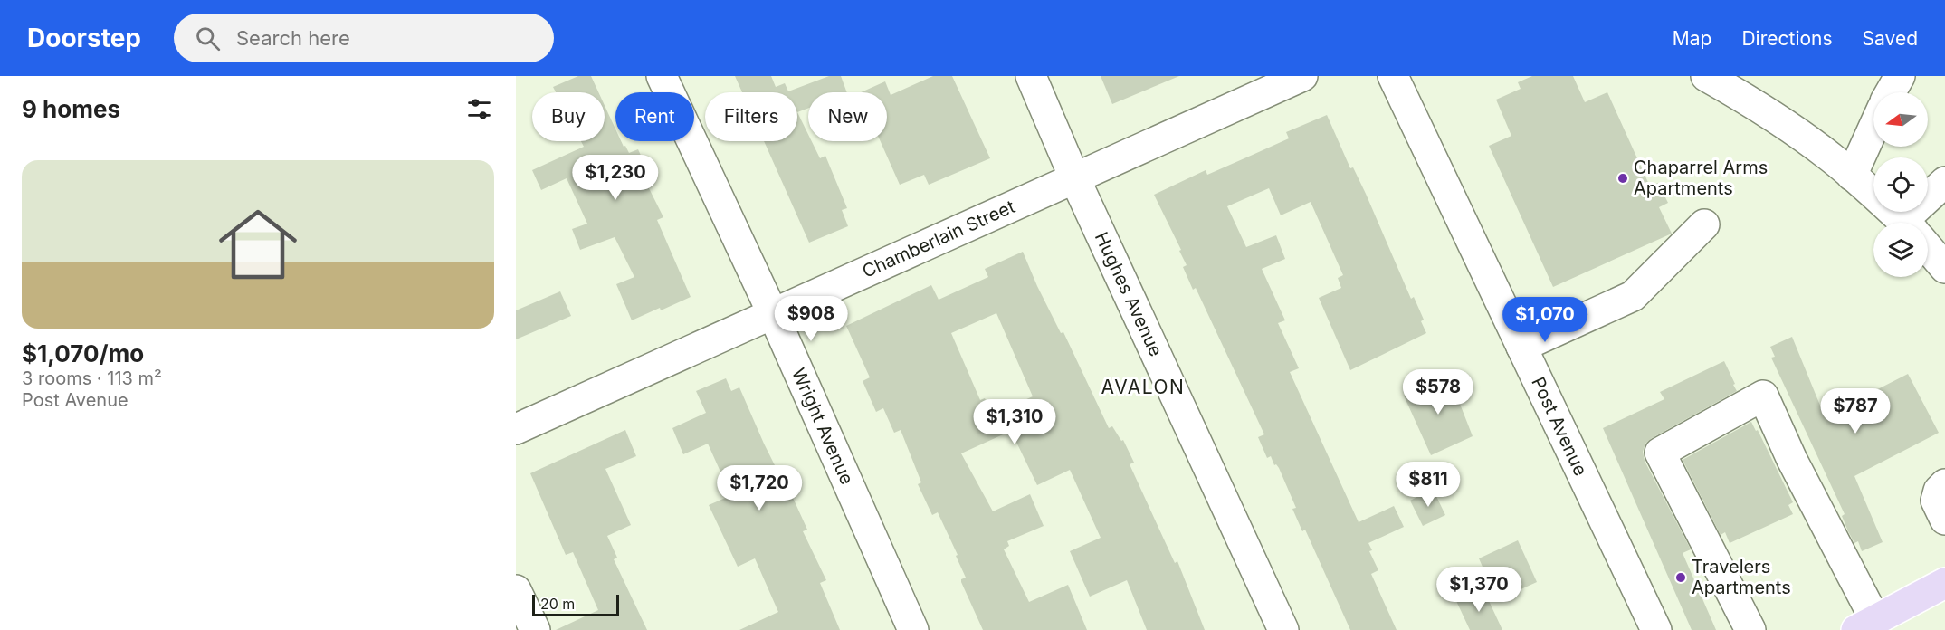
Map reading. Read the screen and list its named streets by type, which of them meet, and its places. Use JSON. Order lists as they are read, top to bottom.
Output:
{
  "streets": {
    "street": [
      "Chamberlain Street",
      "Hughes Avenue",
      "Wright Avenue",
      "Post Avenue"
    ]
  },
  "crossings": [
    ["Chamberlain Street", "Hughes Avenue"],
    ["Chamberlain Street", "Wright Avenue"]
  ],
  "districts": ["AVALON"],
  "places": ["Chaparrel Arms Apartments", "Travelers Apartments"],
  "scale_bar": "20 m",
  "north": "left",
  "page": {
    "header": "Doorstep",
    "search": "Search here",
    "nav": ["Map", "Directions", "Saved"],
    "heading": "9 homes",
    "chip": [
      "Buy",
      "Rent",
      "Filters",
      "New"
    ],
    "list": [
      {
        "name": "$1,070/mo",
        "note": "3 rooms · 113 m² · Post Avenue"
      }
    ],
    "price": [
      "$1,230",
      "$908",
      "$1,070",
      "$578",
      "$787",
      "$1,310",
      "$811",
      "$1,720",
      "$1,370"
    ],
    "scale": "20 m"
  }
}
